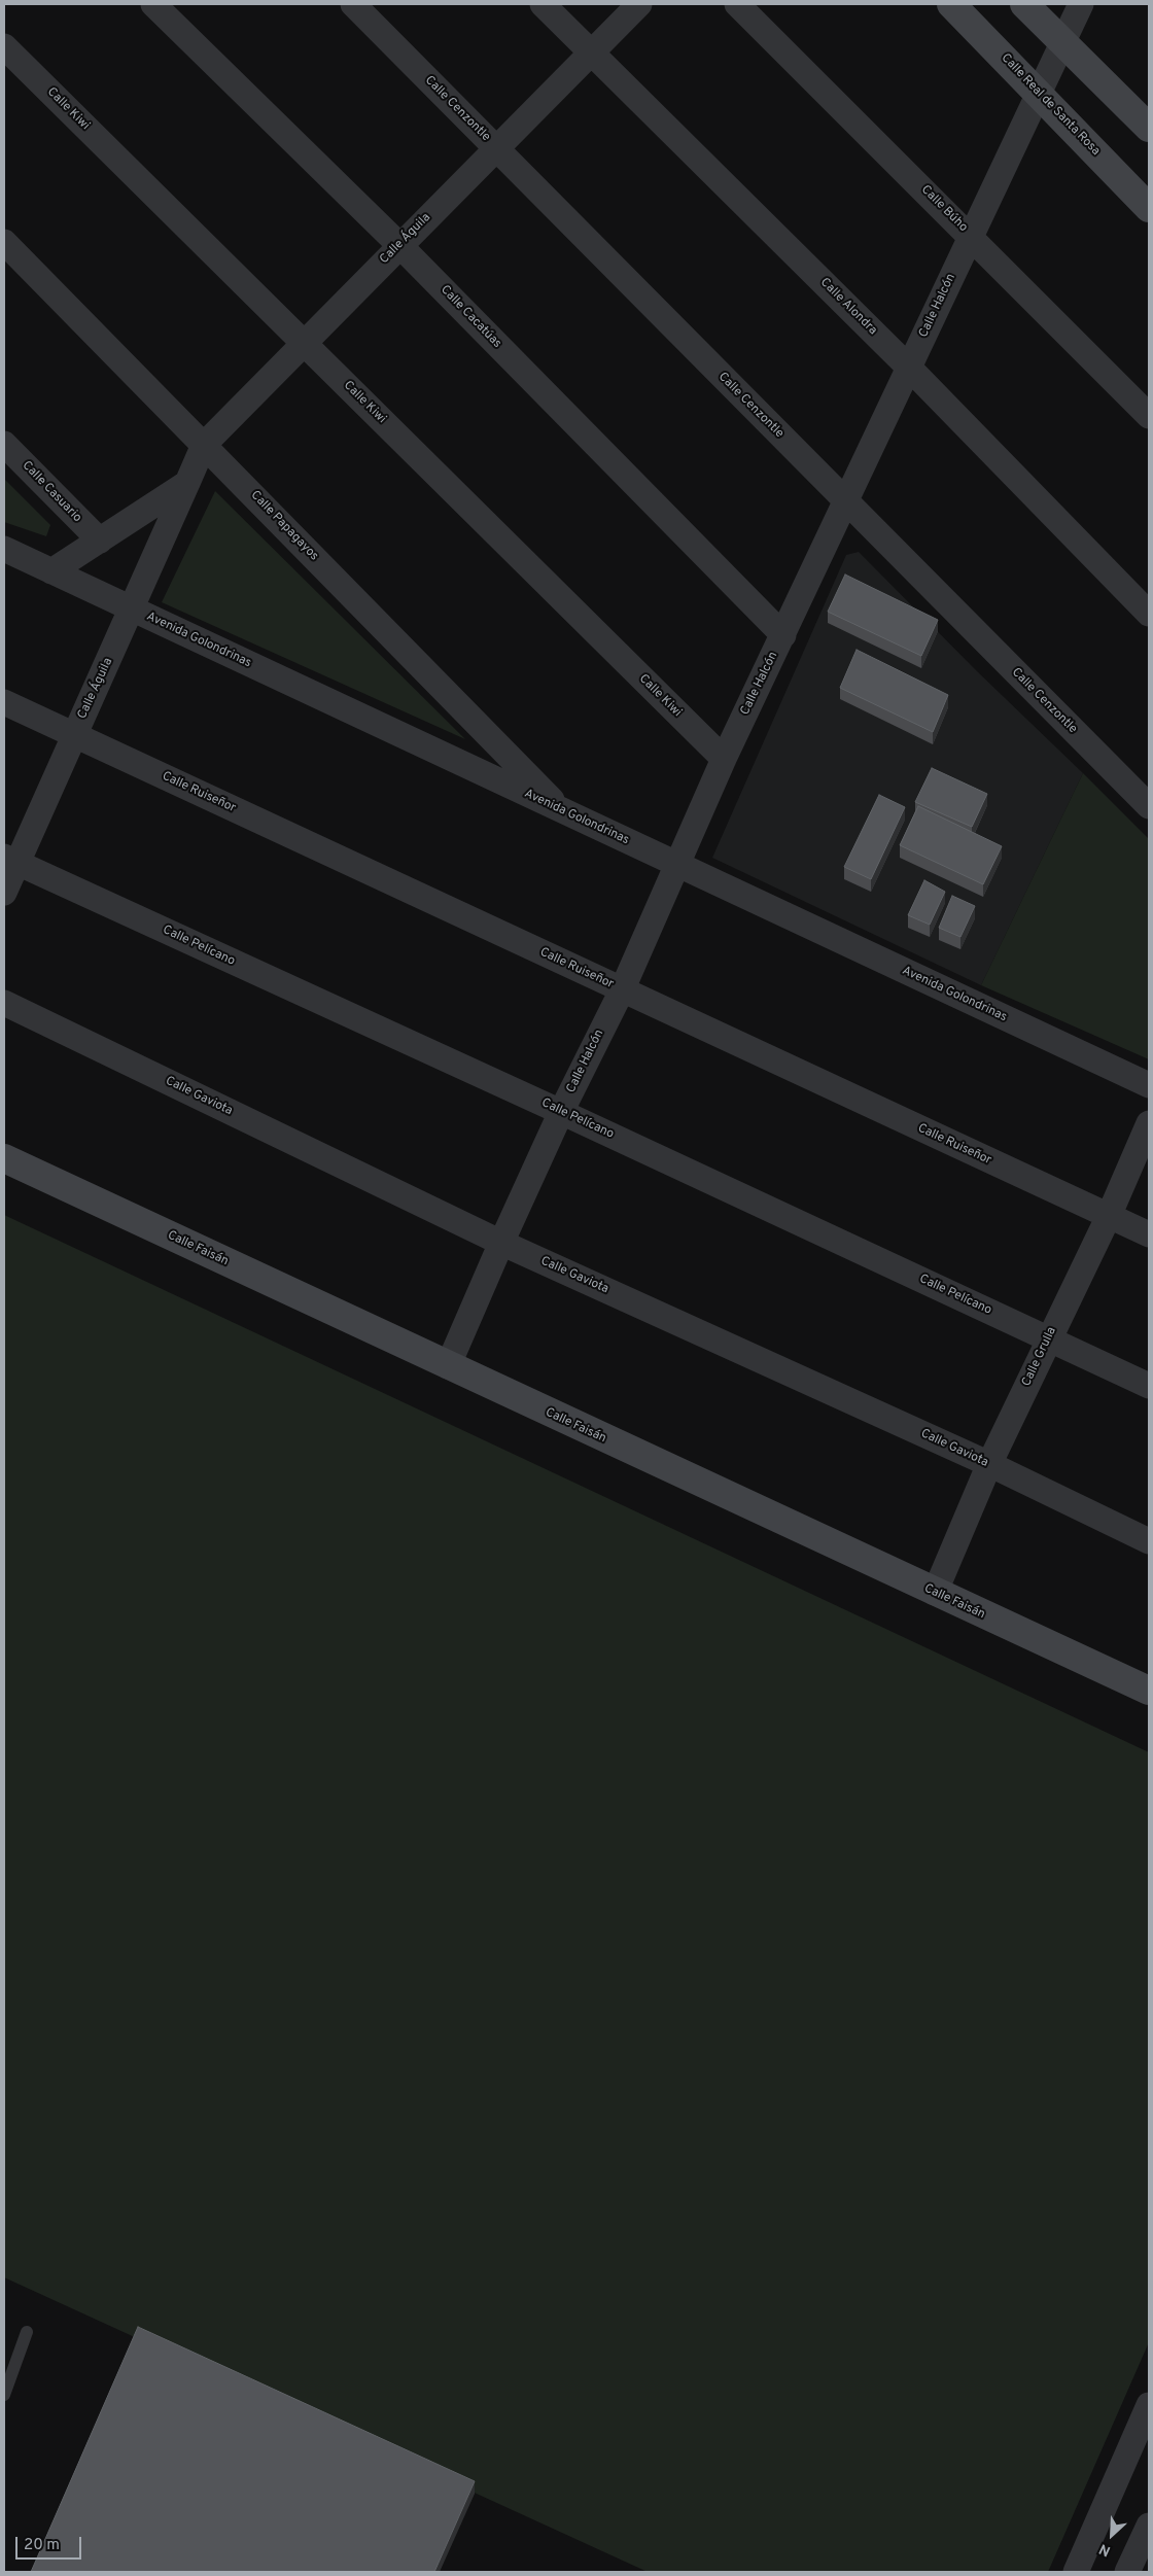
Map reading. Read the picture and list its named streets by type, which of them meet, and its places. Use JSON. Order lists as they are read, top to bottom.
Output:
{
  "streets": {
    "street": [
      "Calle Real de Santa Rosa",
      "Calle Kiwi",
      "Calle Cenzontle",
      "Calle Búho",
      "Calle Águila",
      "Calle Halcón",
      "Calle Alondra",
      "Calle Cacatúas",
      "Calle Casuario",
      "Calle Papagayos",
      "Avenida Golondrinas",
      "Calle Ruiseñor",
      "Calle Pelícano",
      "Calle Gaviota",
      "Calle Faisán",
      "Calle Grulla"
    ]
  },
  "crossings": [
    ["Calle Real de Santa Rosa", "Calle Halcón"],
    ["Calle Kiwi", "Calle Águila"],
    ["Calle Kiwi", "Calle Halcón"],
    ["Calle Cenzontle", "Calle Águila"],
    ["Calle Cenzontle", "Calle Halcón"],
    ["Calle Búho", "Calle Halcón"],
    ["Calle Águila", "Calle Alondra"],
    ["Calle Águila", "Calle Cacatúas"],
    ["Calle Águila", "Calle Papagayos"],
    ["Calle Águila", "Avenida Golondrinas"],
    ["Calle Águila", "Calle Ruiseñor"],
    ["Calle Águila", "Calle Pelícano"],
    ["Calle Halcón", "Calle Alondra"],
    ["Calle Halcón", "Calle Cacatúas"],
    ["Calle Halcón", "Avenida Golondrinas"],
    ["Calle Halcón", "Calle Ruiseñor"],
    ["Calle Halcón", "Calle Pelícano"],
    ["Calle Halcón", "Calle Gaviota"],
    ["Calle Halcón", "Calle Faisán"],
    ["Calle Papagayos", "Avenida Golondrinas"],
    ["Calle Ruiseñor", "Calle Grulla"],
    ["Calle Pelícano", "Calle Grulla"],
    ["Calle Gaviota", "Calle Grulla"],
    ["Calle Faisán", "Calle Grulla"]
  ],
  "scale_bar": "20 m",
  "north": "bottom left"
}
